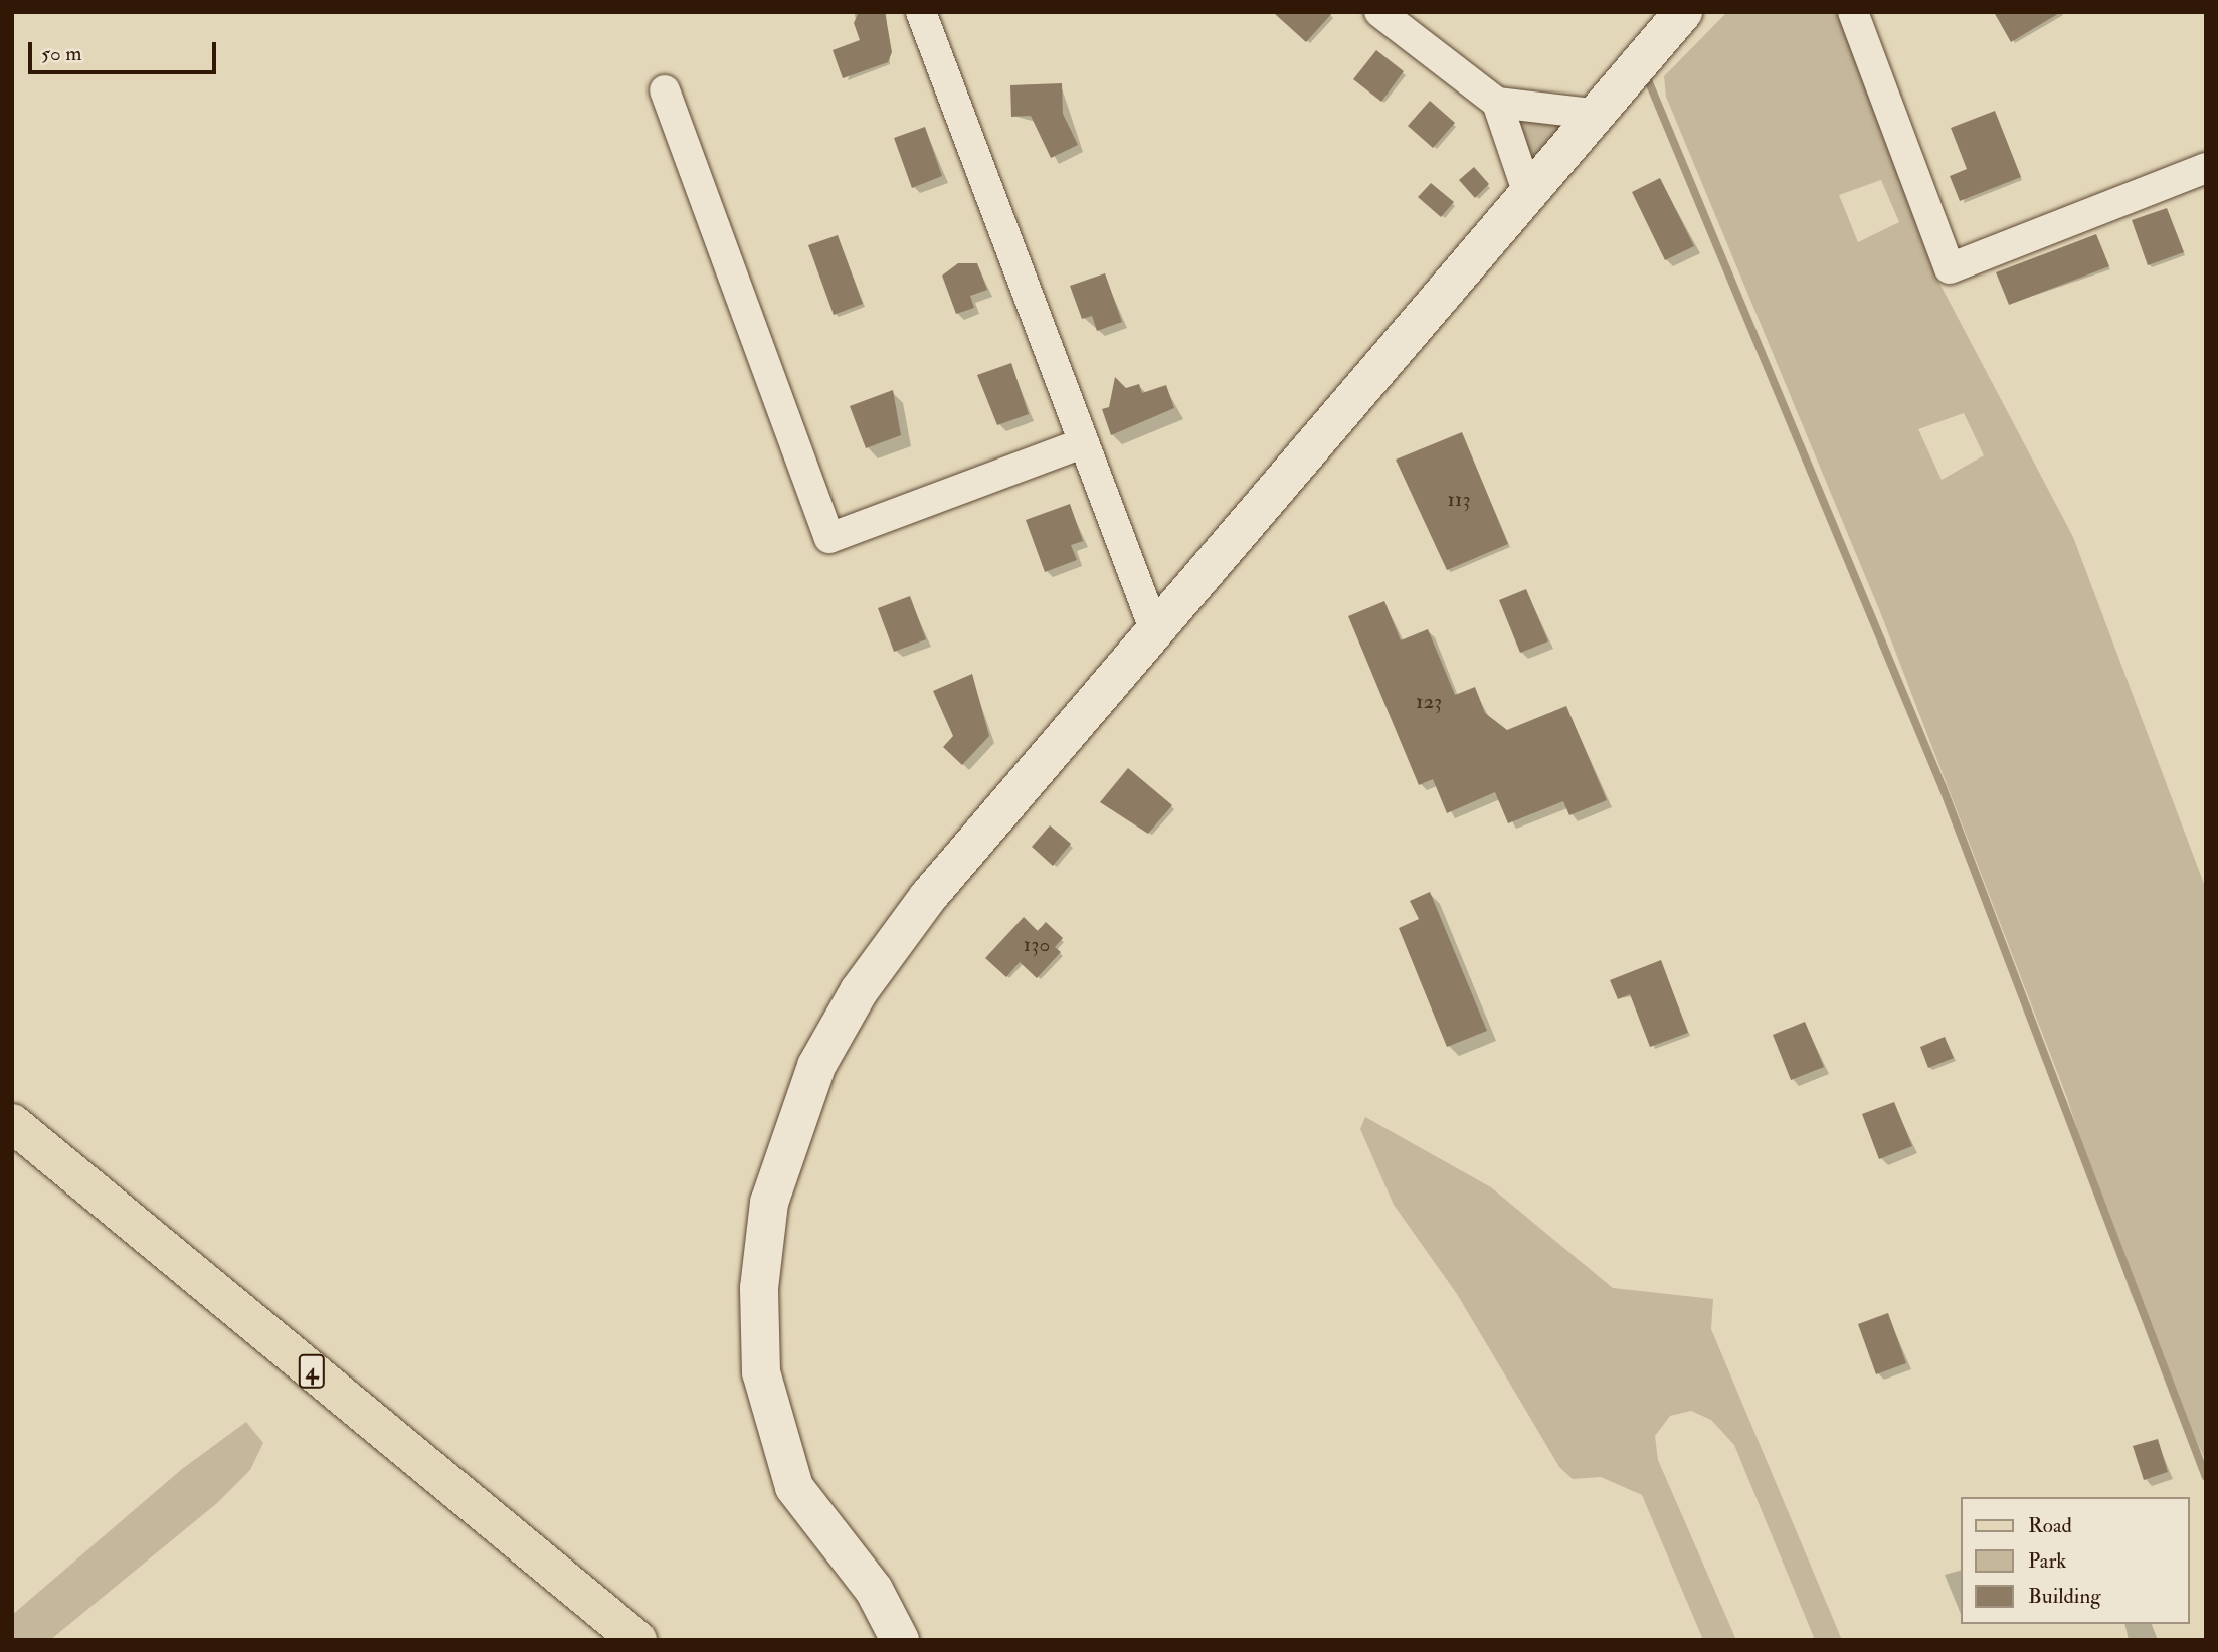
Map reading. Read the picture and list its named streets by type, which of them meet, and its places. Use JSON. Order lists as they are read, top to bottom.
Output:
{
  "streets": {
    "main road": ["4"]
  },
  "house_numbers": ["113", "123", "130"],
  "legend": ["Road", "Park", "Building"],
  "scale_bar": "50 m"
}
